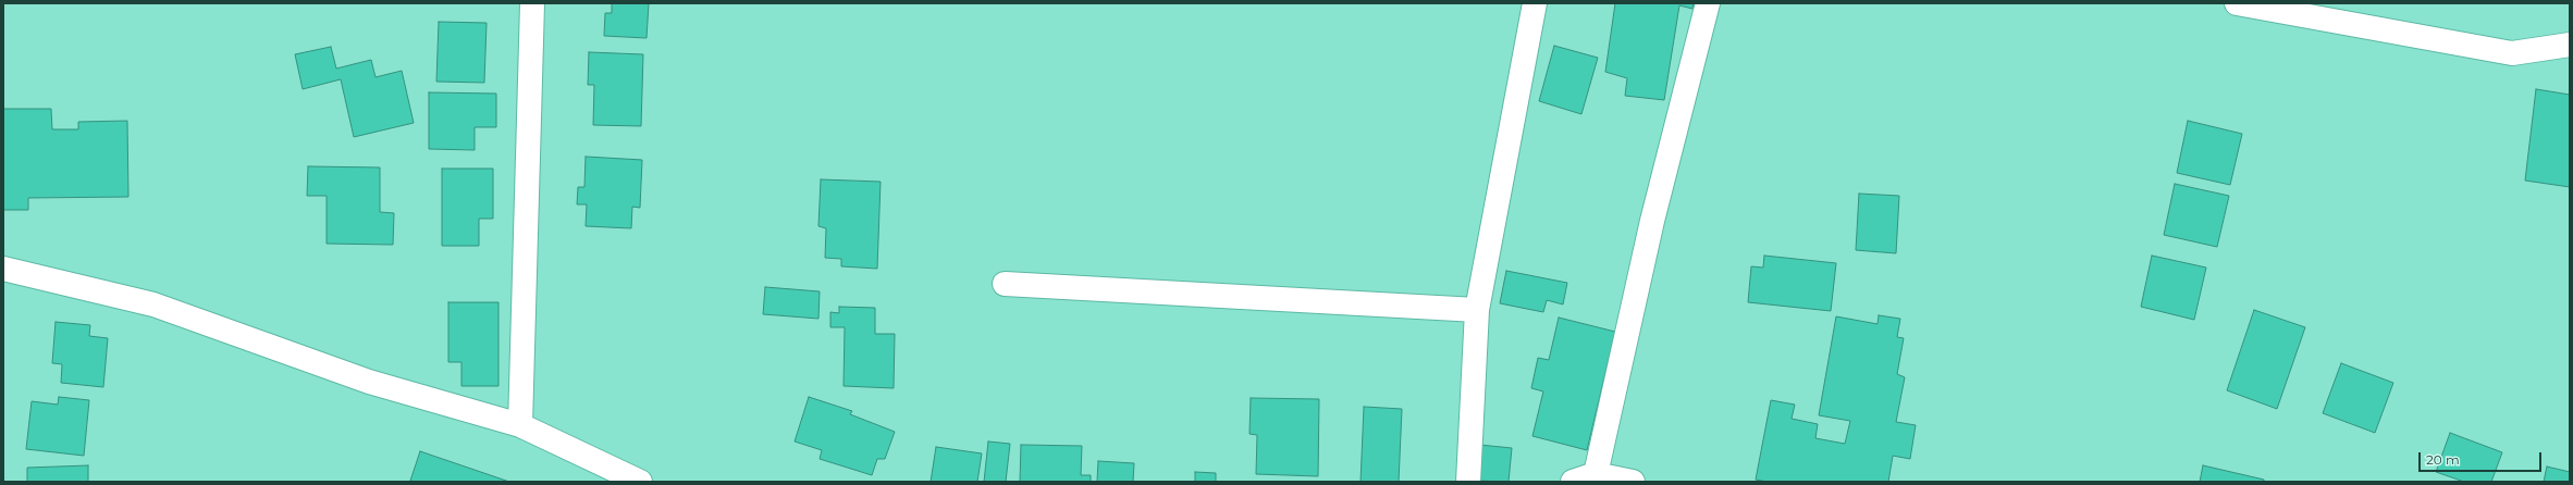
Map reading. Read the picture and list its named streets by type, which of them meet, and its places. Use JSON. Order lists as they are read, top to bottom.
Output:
{
  "scale_bar": "20 m"
}
